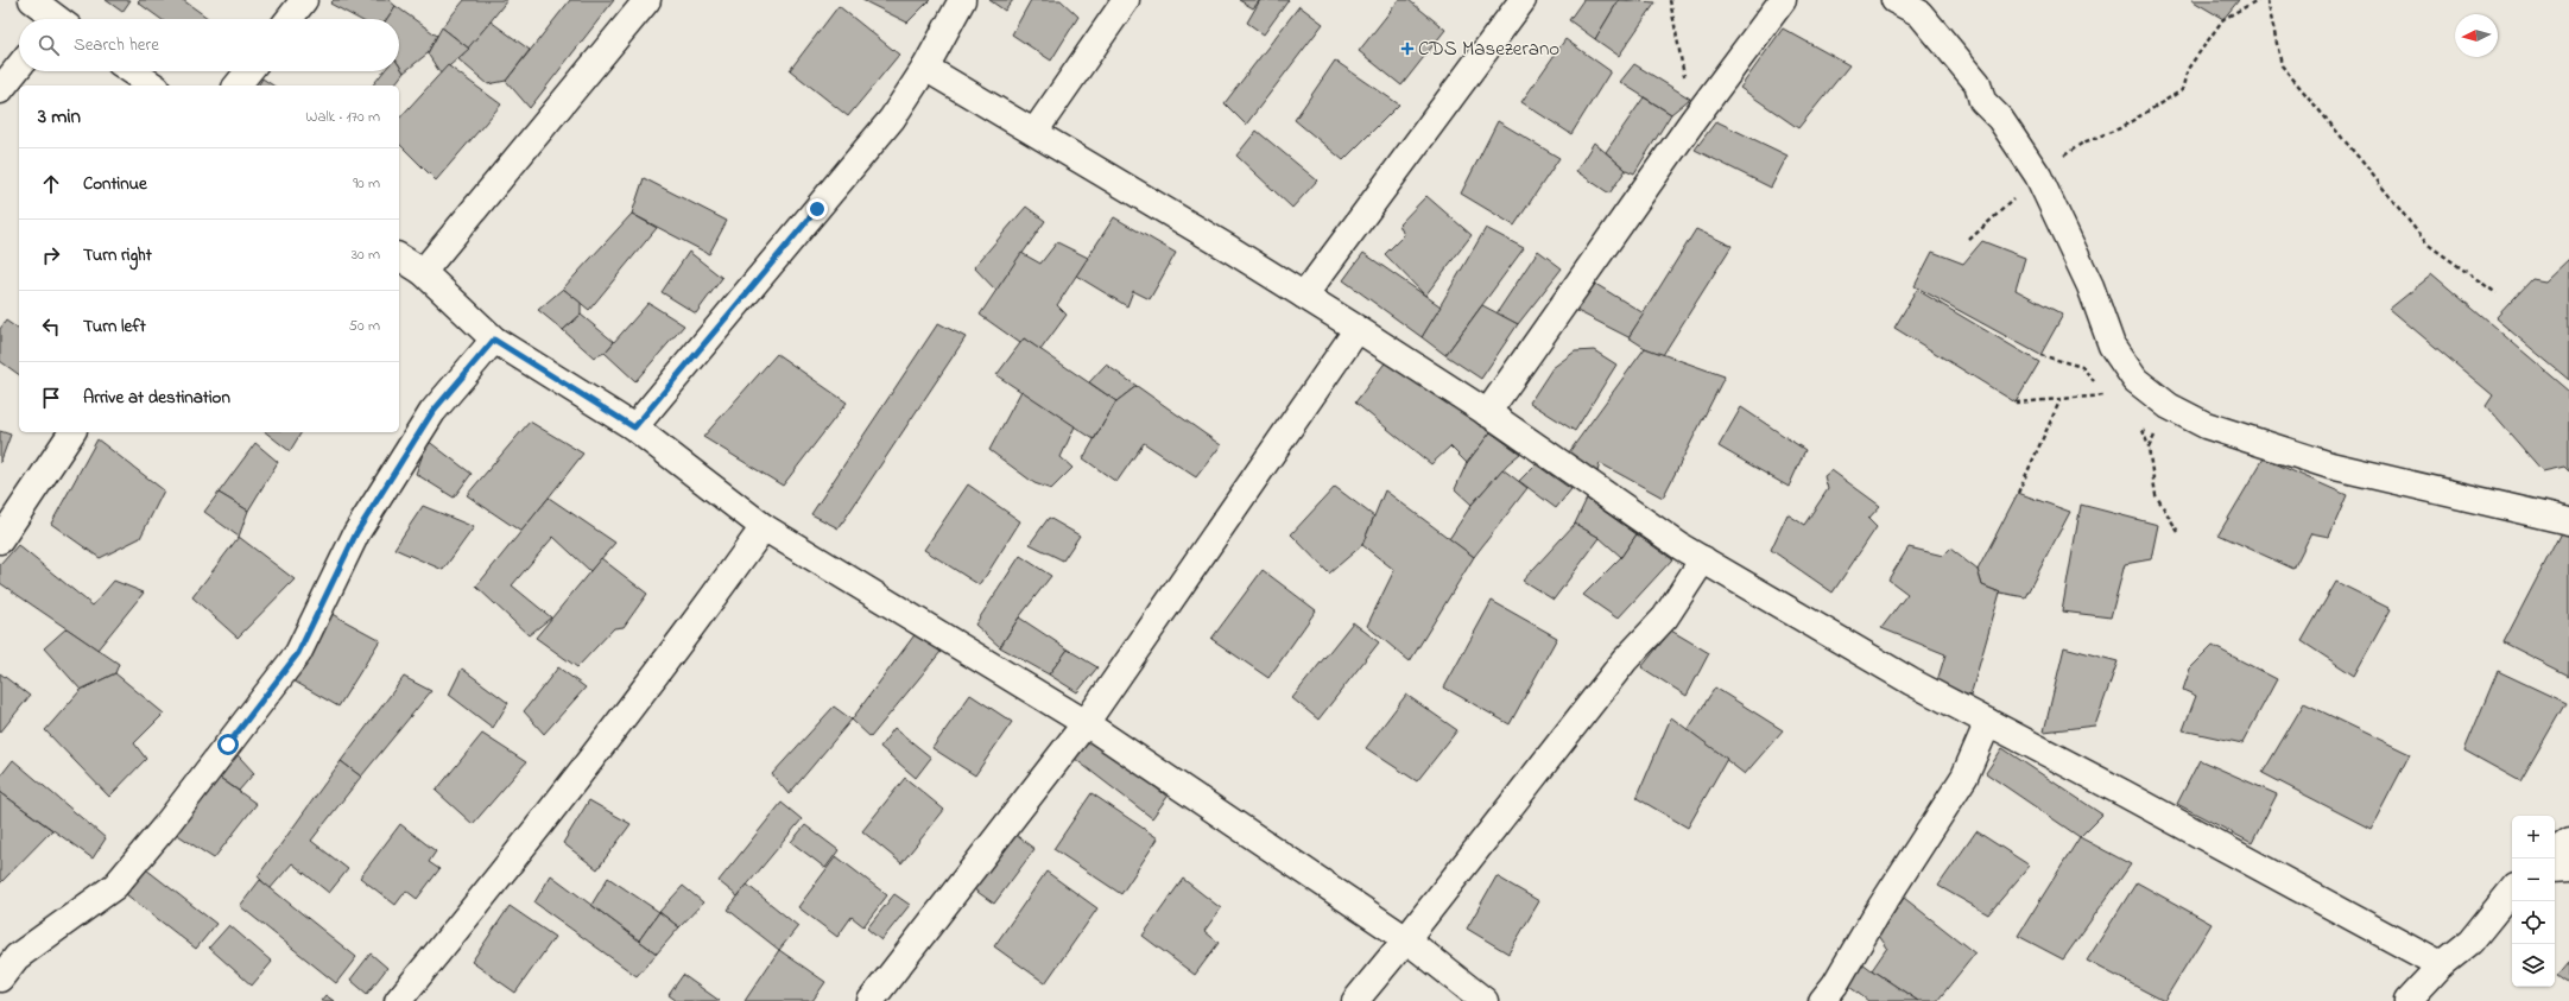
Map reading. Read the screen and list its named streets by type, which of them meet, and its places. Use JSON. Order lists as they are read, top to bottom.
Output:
{
  "places": {
    "health": ["CDS Masezerano"]
  },
  "north": "left",
  "page": {
    "search": "Search here",
    "heading": ["3 min", "Walk · 170 m"],
    "list": [
      ["Continue", "90 m"],
      ["Turn right", "30 m"],
      ["Turn left", "50 m"],
      "Arrive at destination"
    ],
    "map_buttons": ["+", "−"]
  }
}
